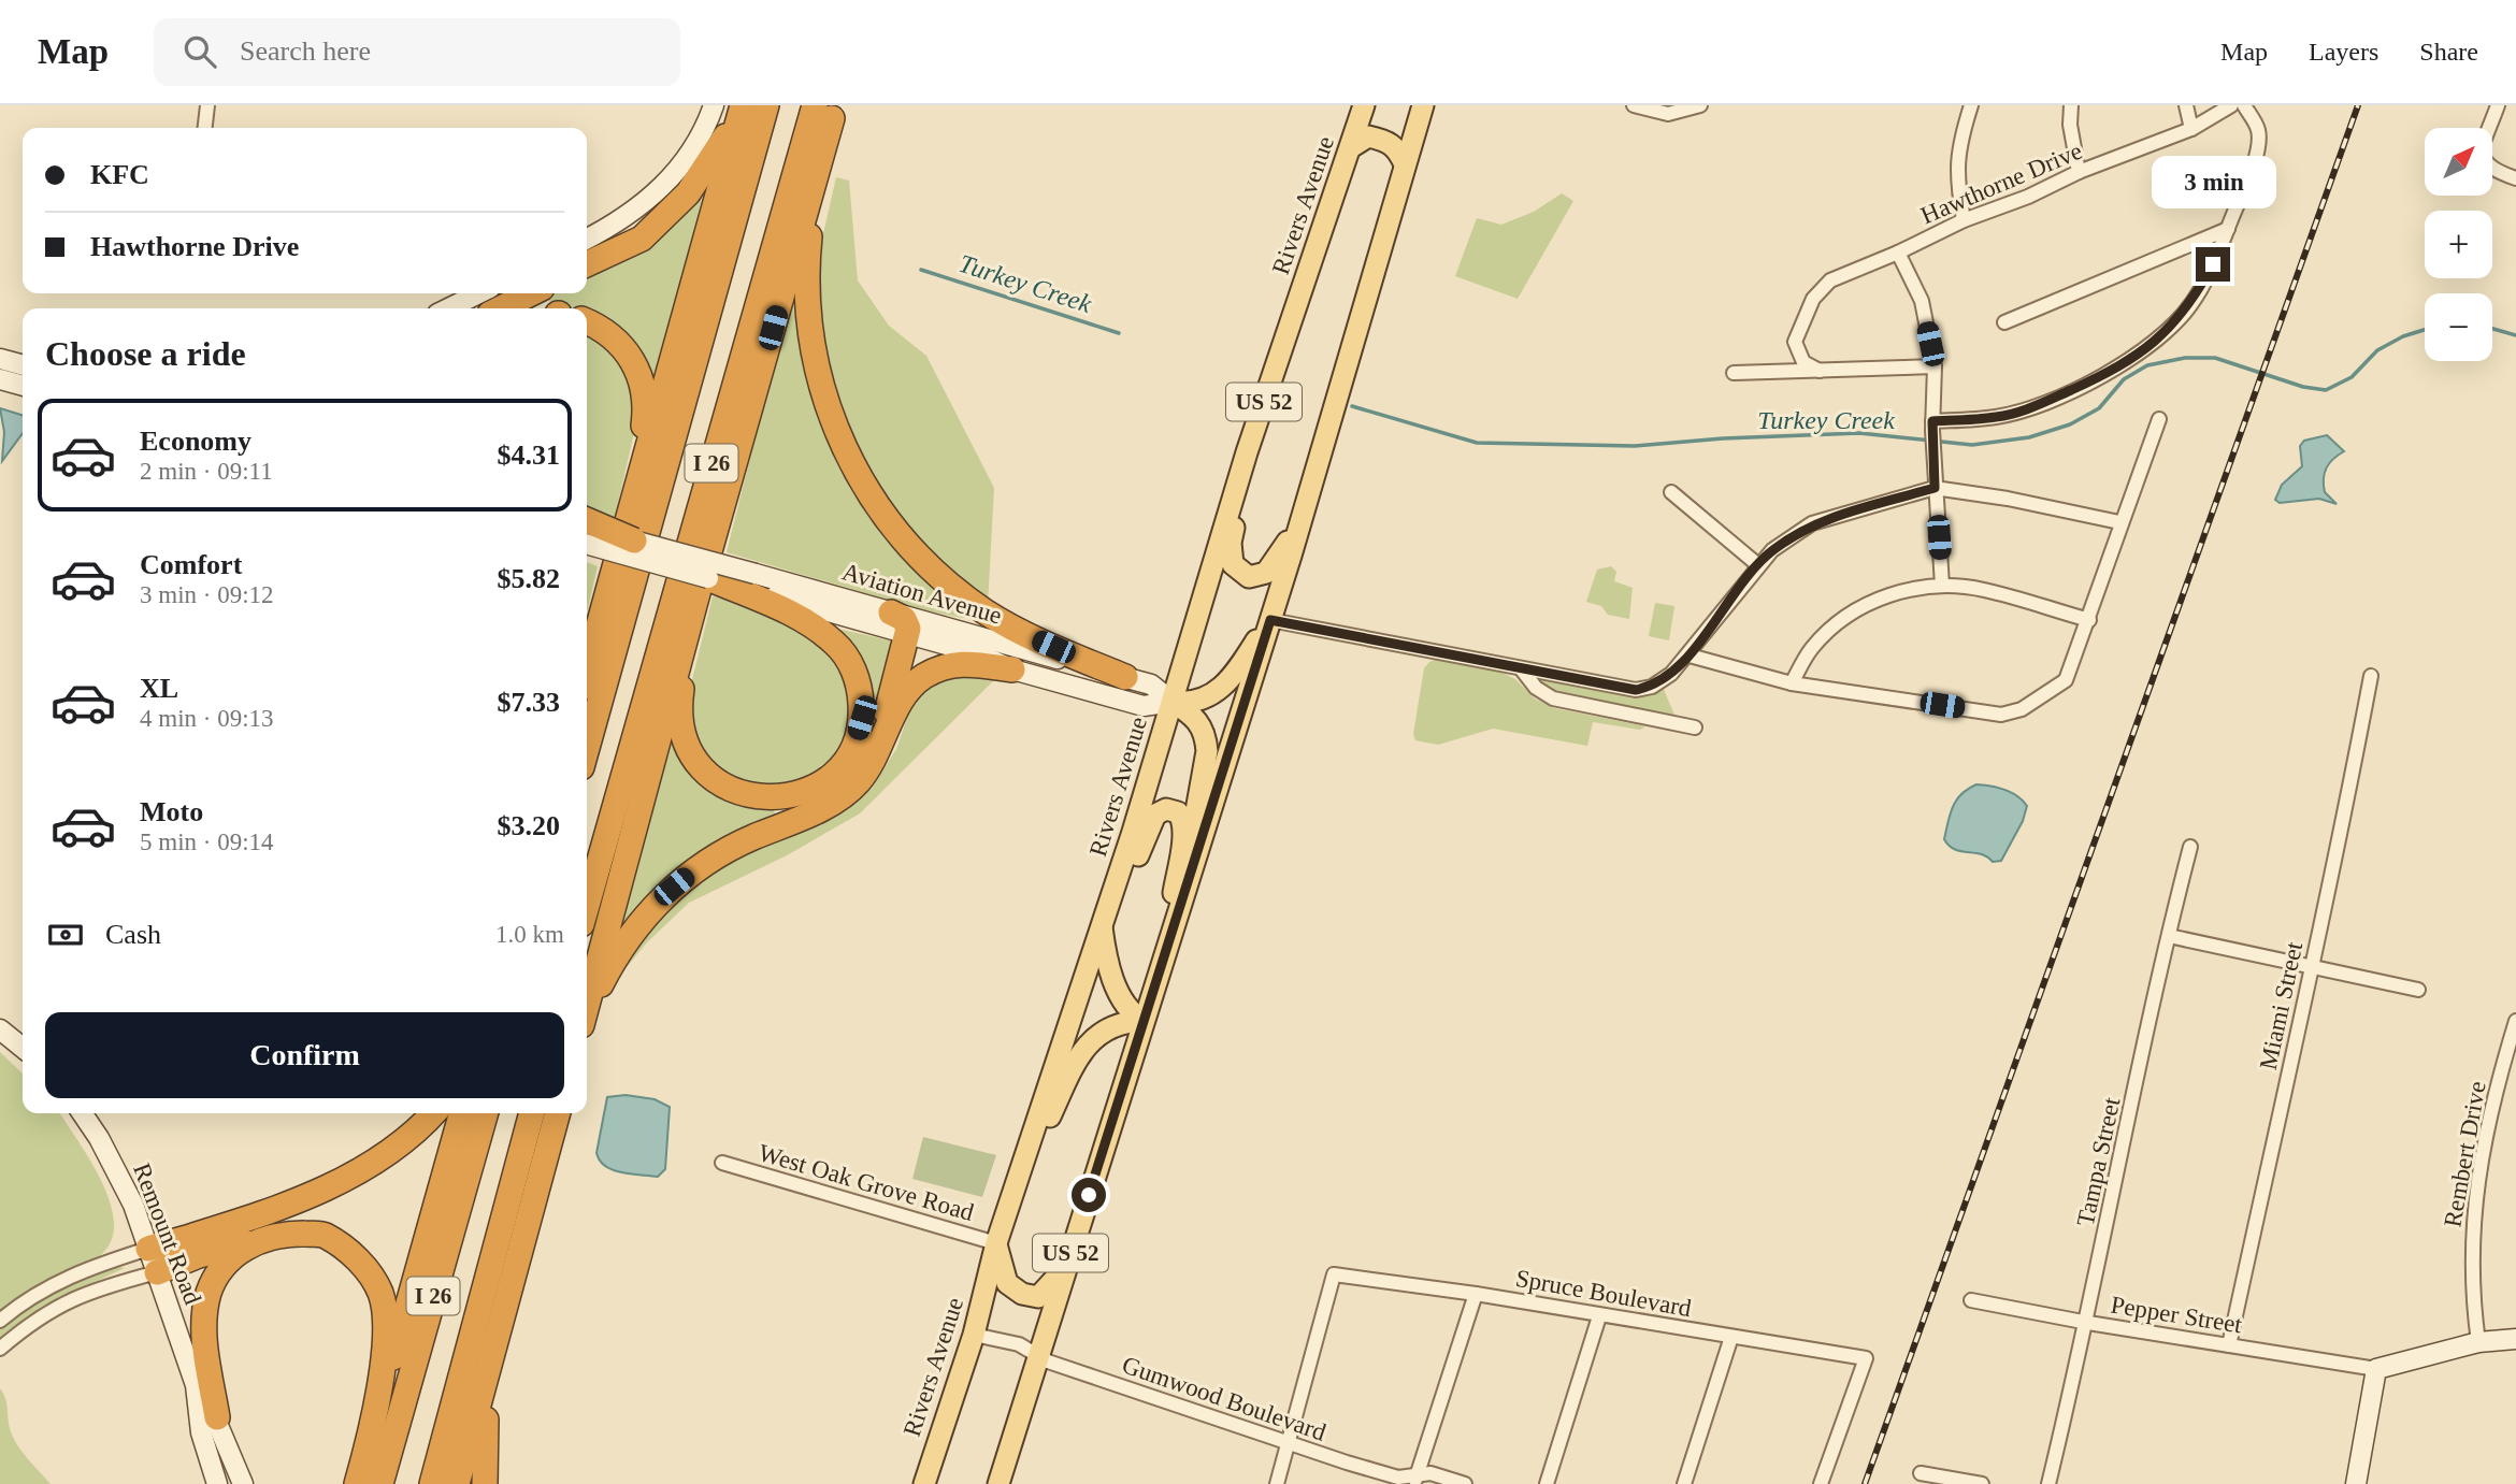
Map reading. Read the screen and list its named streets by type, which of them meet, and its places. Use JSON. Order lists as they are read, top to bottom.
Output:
{
  "streets": {
    "highway": ["I 26"],
    "main road": ["Rivers Avenue", "US 52"],
    "street": [
      "Hawthorne Drive",
      "Aviation Avenue",
      "Miami Street",
      "Rembert Drive",
      "Tampa Street",
      "West Oak Grove Road",
      "Remount Road",
      "Spruce Boulevard",
      "Pepper Street",
      "Gumwood Boulevard"
    ]
  },
  "crossings": [
    ["Rivers Avenue", "Aviation Avenue"],
    ["Rivers Avenue", "West Oak Grove Road"],
    ["Rivers Avenue", "Gumwood Boulevard"],
    ["US 52", "Gumwood Boulevard"],
    ["Miami Street", "Pepper Street"],
    ["Tampa Street", "Pepper Street"],
    ["Spruce Boulevard", "Gumwood Boulevard"]
  ],
  "water": ["Turkey Creek"],
  "north": "top right",
  "page": {
    "header": "Map",
    "search": "Search here",
    "nav": ["Map", "Layers", "Share"],
    "map_buttons": ["+", "−"],
    "banner": ["KFC", "Hawthorne Drive"],
    "bubble": "3 min",
    "heading": "Choose a ride",
    "list": [
      {
        "name": "Economy",
        "note": "2 min · 09:11",
        "value": "$4.31"
      },
      {
        "name": "Comfort",
        "note": "3 min · 09:12",
        "value": "$5.82"
      },
      {
        "name": "XL",
        "note": "4 min · 09:13",
        "value": "$7.33"
      },
      {
        "name": "Moto",
        "note": "5 min · 09:14",
        "value": "$3.20"
      }
    ],
    "pay": ["Cash", "1.0 km"],
    "buttons": "Confirm"
  }
}
